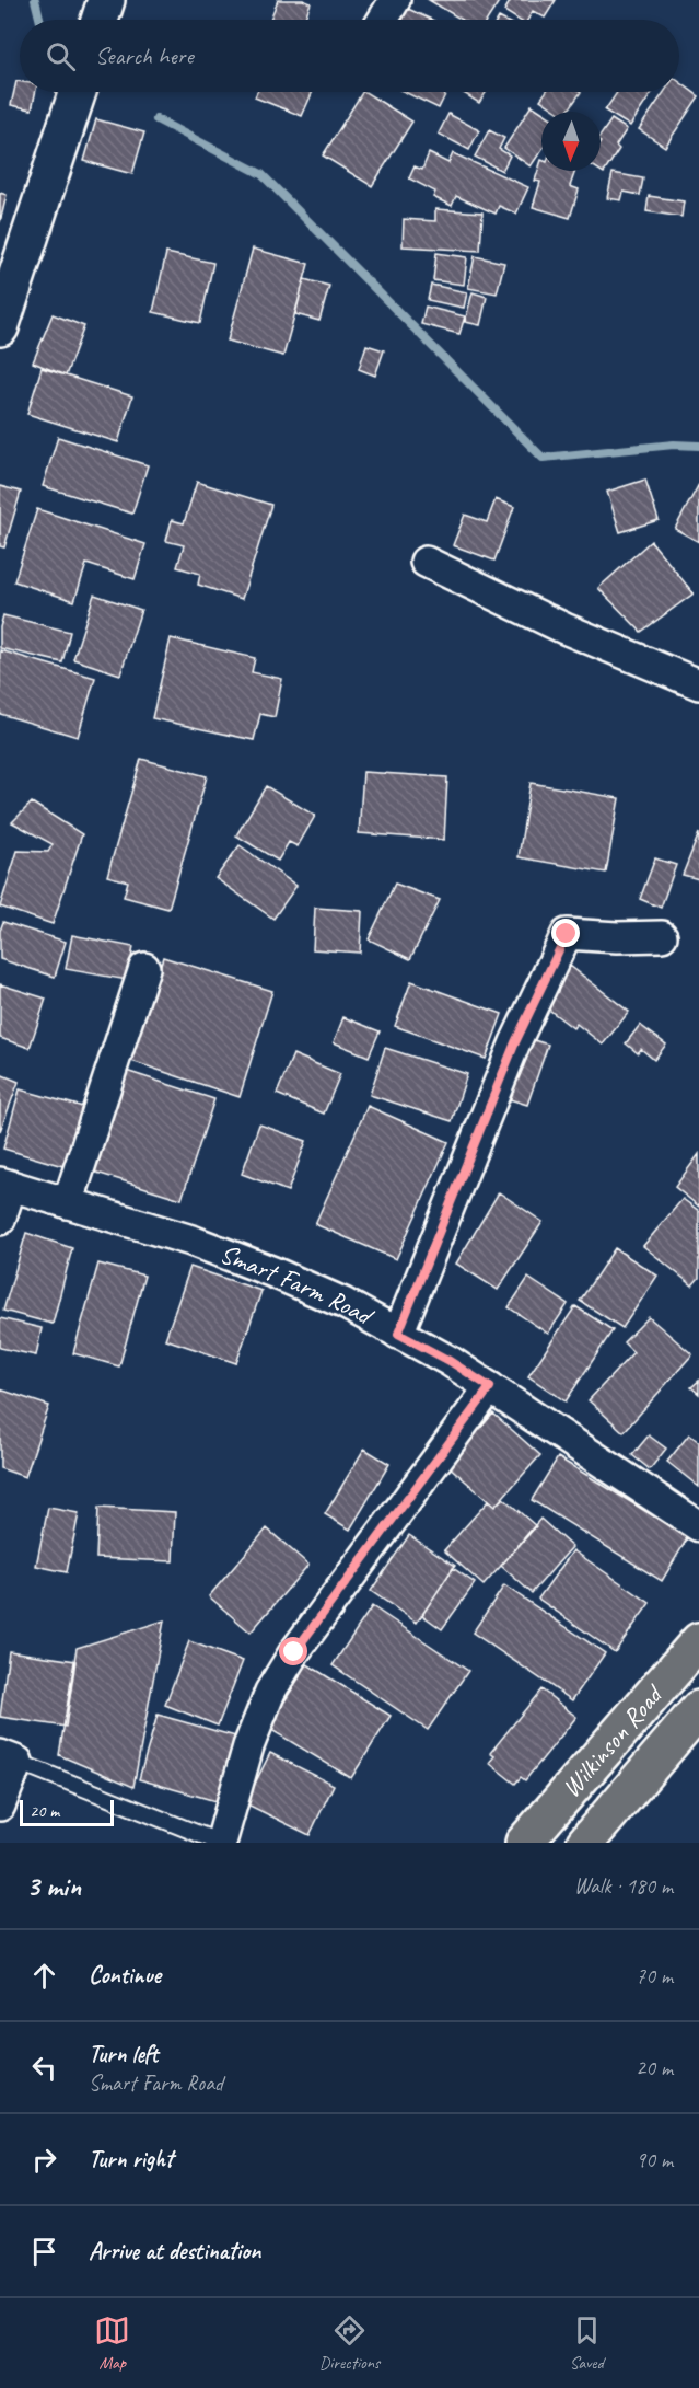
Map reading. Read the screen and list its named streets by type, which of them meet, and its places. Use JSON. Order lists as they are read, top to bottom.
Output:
{
  "streets": {
    "main road": ["Wilkinson Road"],
    "street": ["Smart Farm Road"]
  },
  "scale_bar": "20 m",
  "north": "bottom",
  "page": {
    "search": "Search here",
    "scale": "20 m",
    "heading": ["3 min", "Walk · 180 m"],
    "list": [
      ["Continue", "70 m"],
      ["Turn left", "Smart Farm Road", "20 m"],
      ["Turn right", "90 m"],
      "Arrive at destination"
    ],
    "nav": ["Map", "Directions", "Saved"]
  }
}
